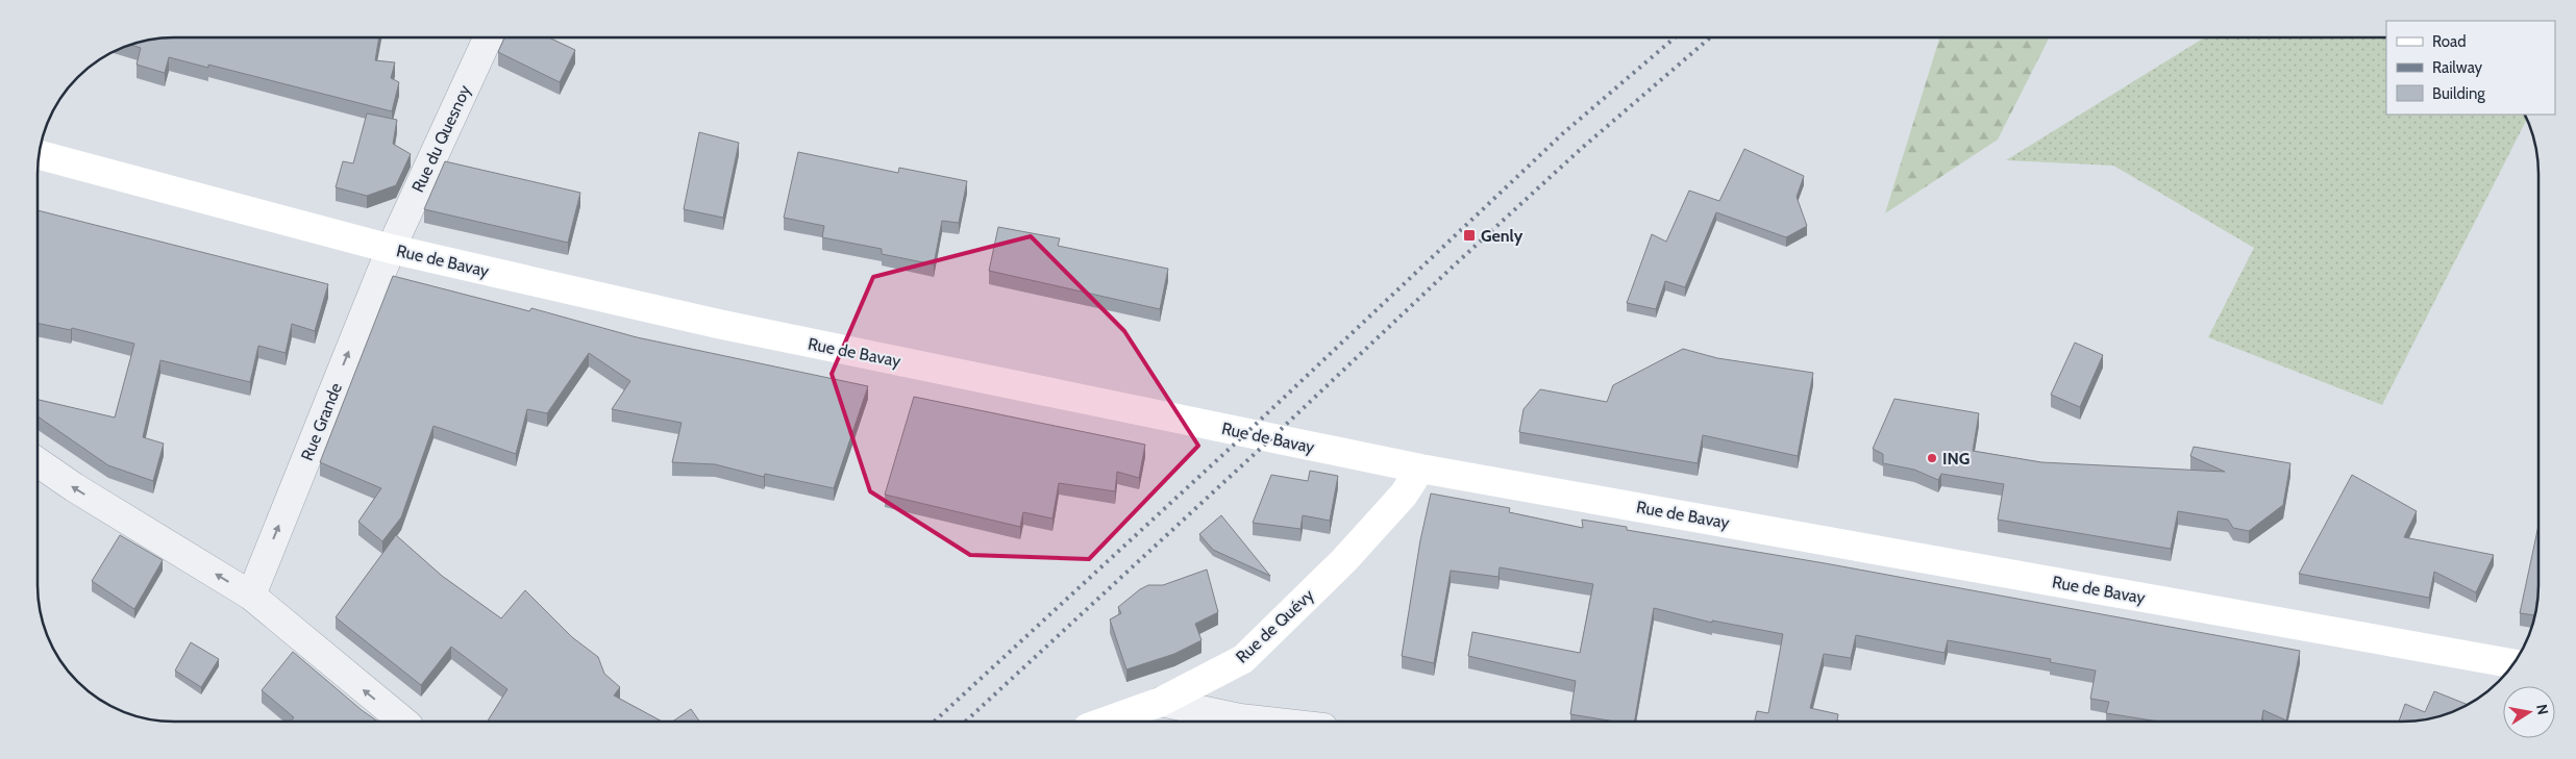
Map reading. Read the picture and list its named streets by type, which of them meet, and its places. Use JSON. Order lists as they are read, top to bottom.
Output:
{
  "streets": {
    "main road": ["Rue de Bavay", "Rue de Quévy"],
    "street": ["Rue du Quesnoy", "Rue Grande"]
  },
  "crossings": [
    ["Rue du Quesnoy", "Rue de Bavay"],
    ["Rue du Quesnoy", "Rue Grande"],
    ["Rue de Bavay", "Rue Grande"],
    ["Rue de Bavay", "Rue de Quévy"]
  ],
  "one_way": ["Rue Grande"],
  "places": {
    "transit": ["Genly"],
    "other": ["ING"]
  },
  "legend": ["Road", "Railway", "Building"],
  "north": "right"
}
